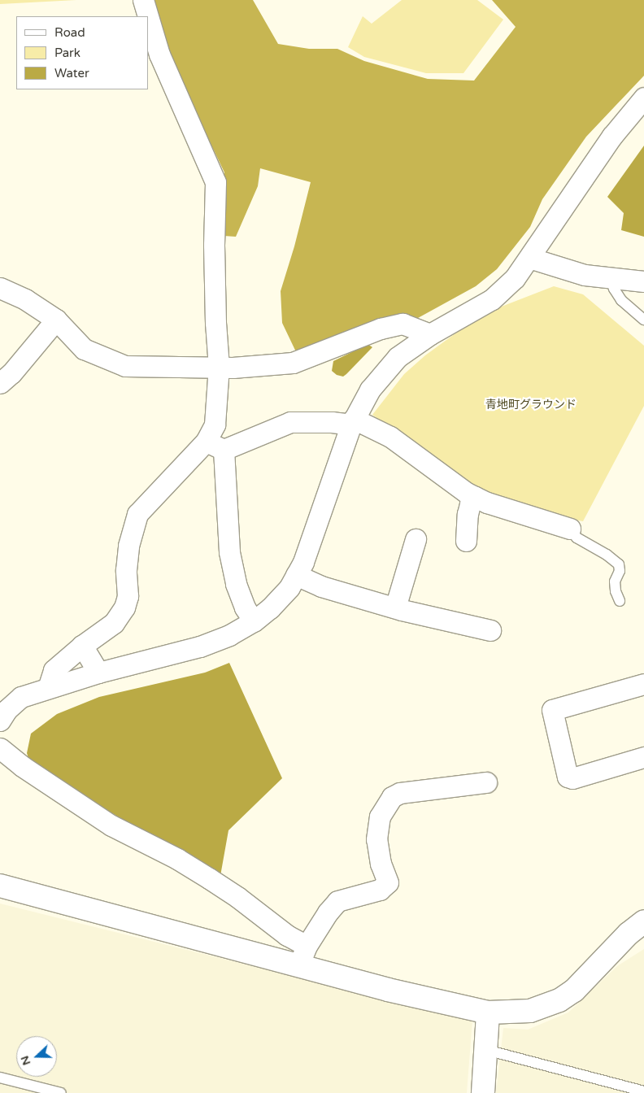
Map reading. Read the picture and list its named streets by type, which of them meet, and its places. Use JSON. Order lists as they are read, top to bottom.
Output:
{
  "parks": ["青地町グラウンド"],
  "legend": ["Road", "Park", "Water"],
  "north": "left"
}
